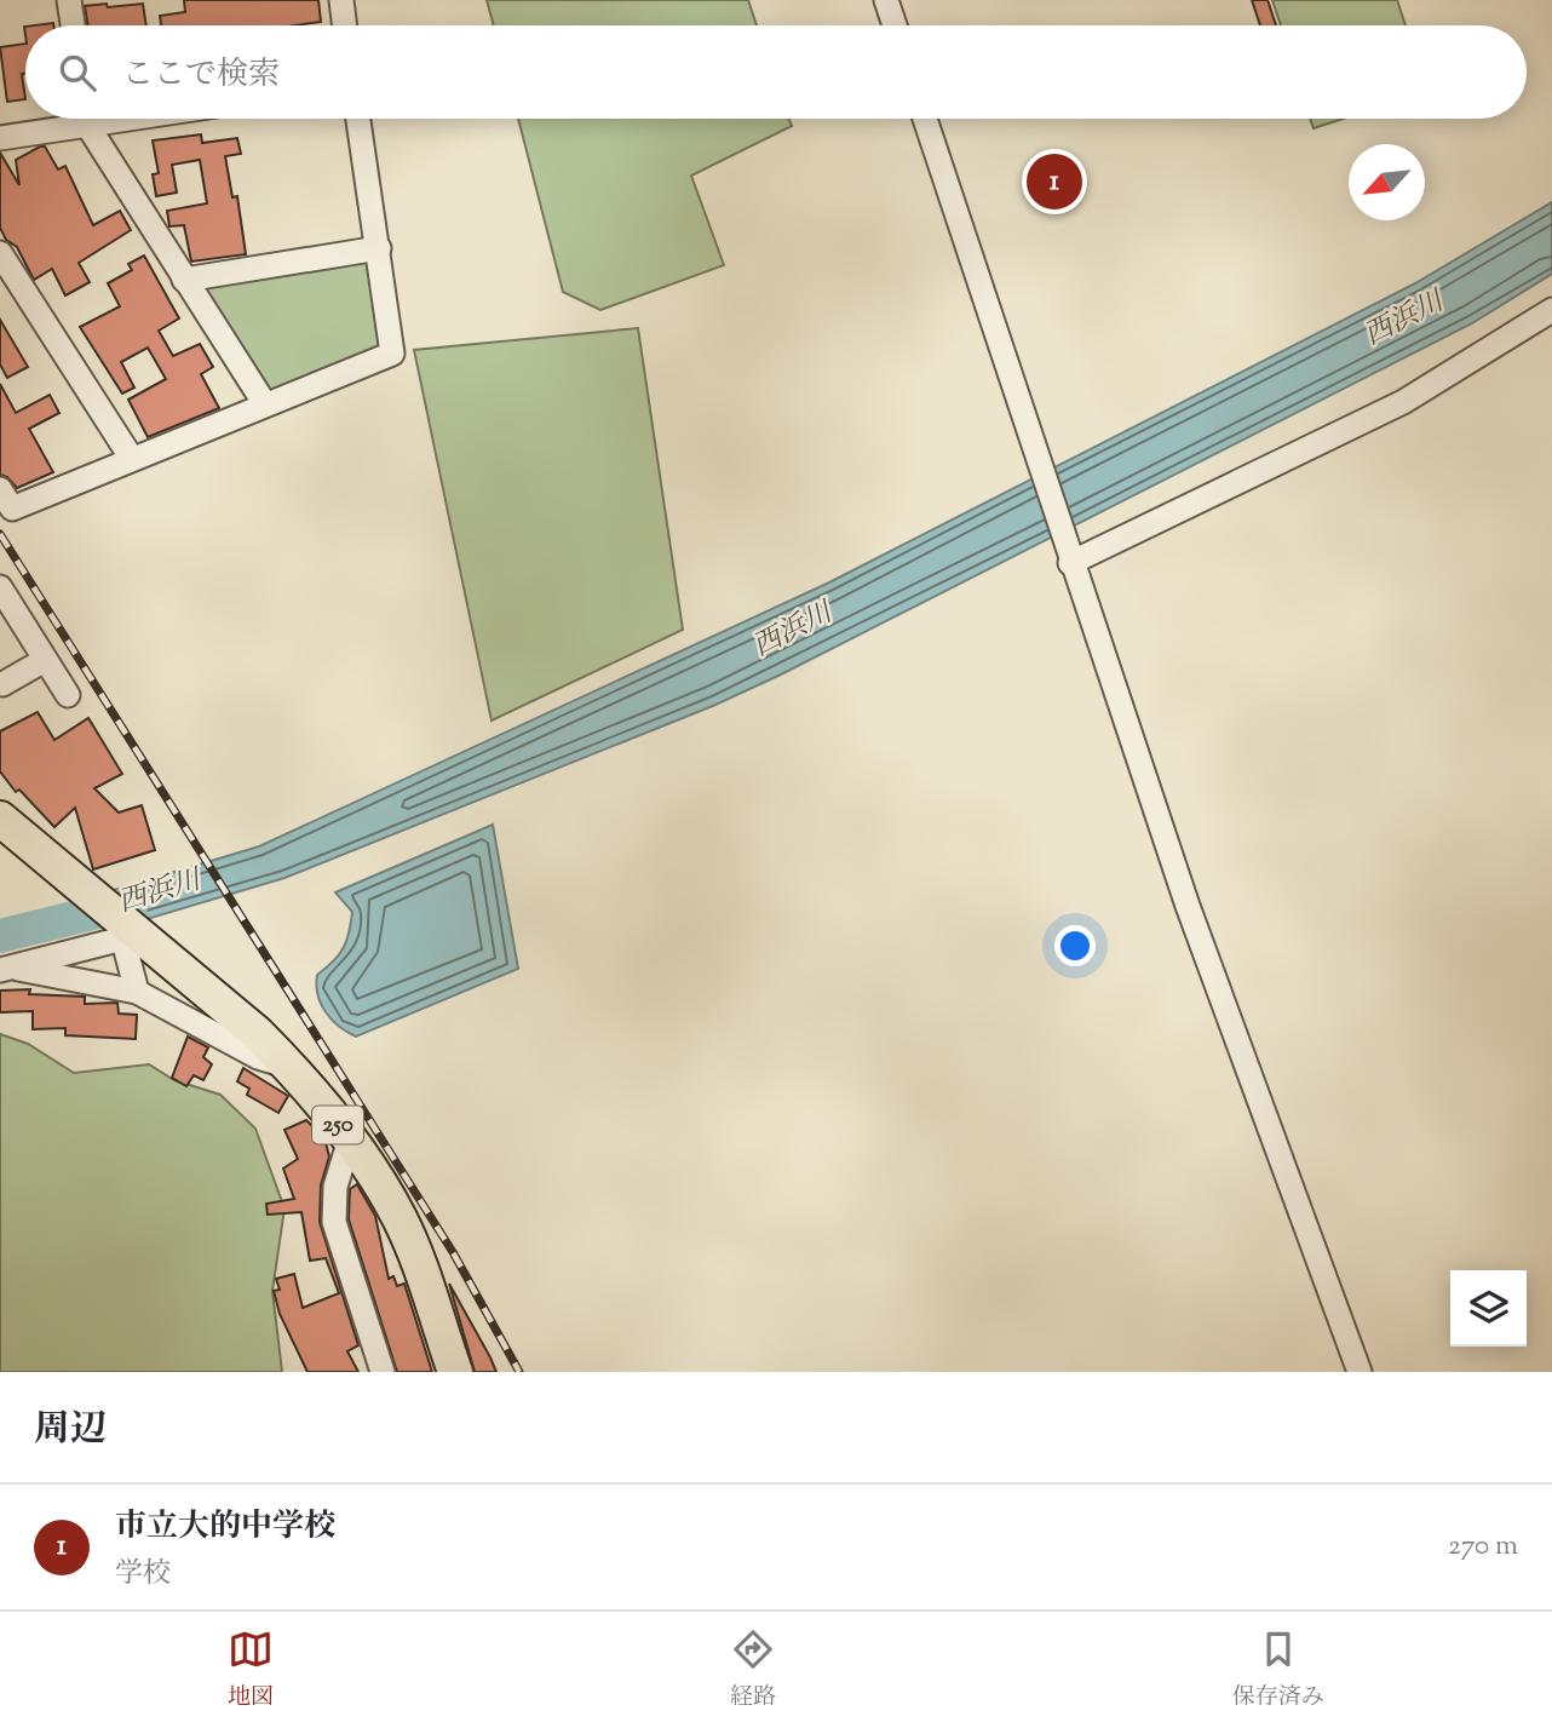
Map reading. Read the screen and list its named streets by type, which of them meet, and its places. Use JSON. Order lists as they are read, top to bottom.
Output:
{
  "streets": {
    "highway": ["250"]
  },
  "water": ["西浜川"],
  "north": "bottom left",
  "page": {
    "search": "ここで検索",
    "pins": "1",
    "heading": "周辺",
    "list": [
      {
        "mark": "1",
        "name": "市立大的中学校",
        "note": "学校",
        "value": "270 m"
      }
    ],
    "nav": ["地図", "経路", "保存済み"]
  }
}
